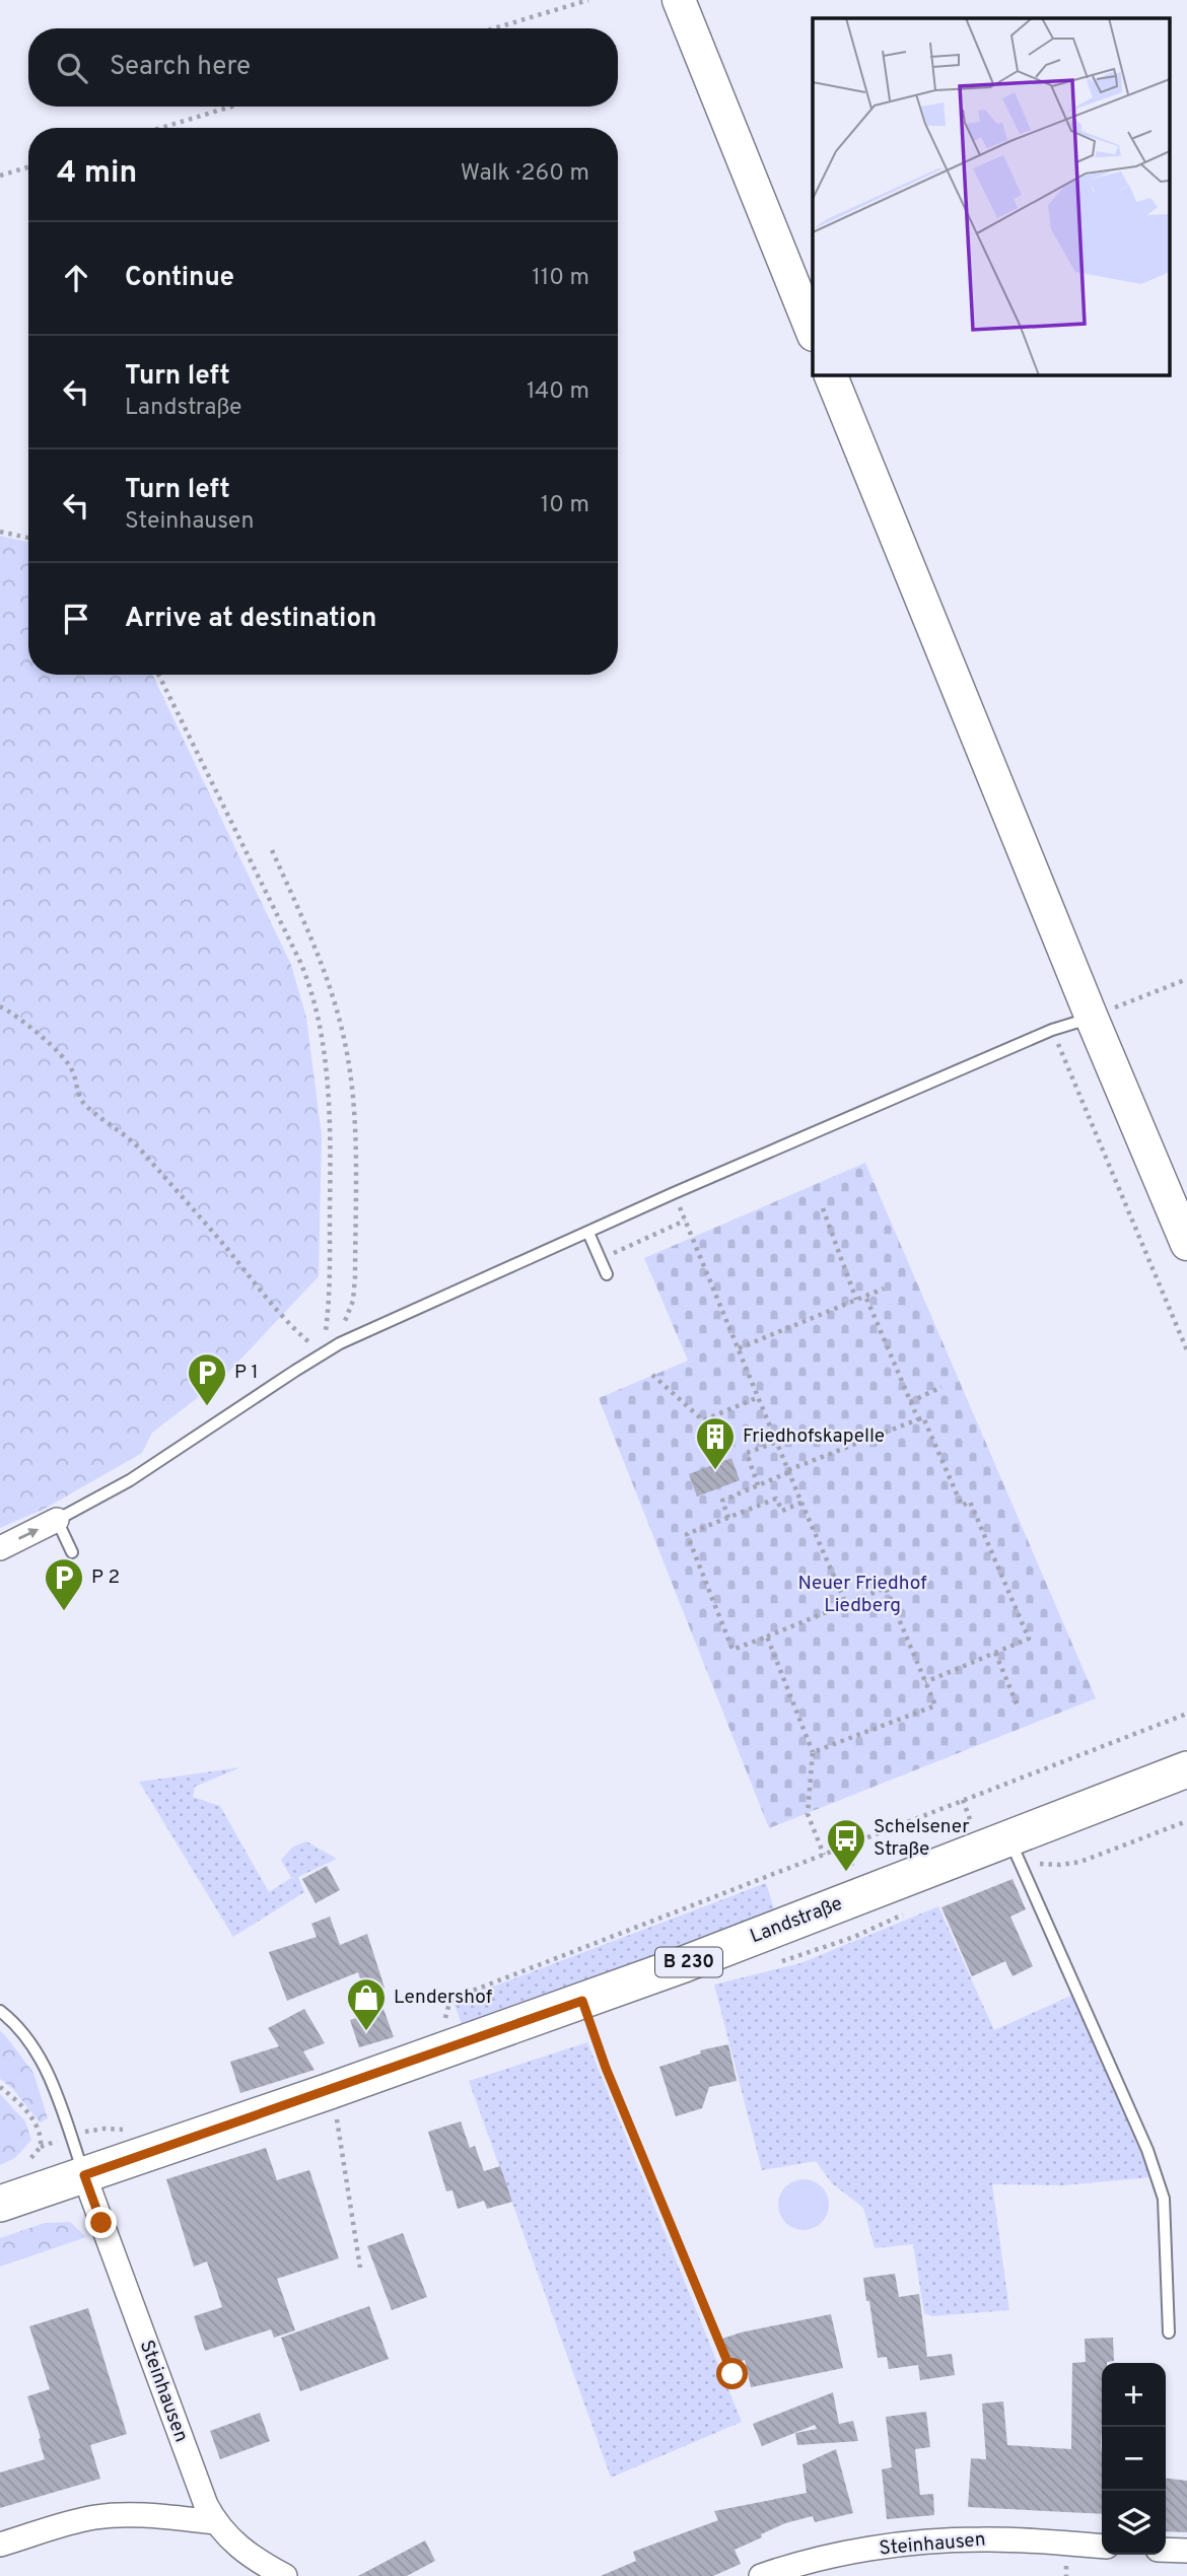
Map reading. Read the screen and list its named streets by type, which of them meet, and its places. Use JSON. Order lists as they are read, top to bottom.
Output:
{
  "streets": {
    "main road": ["Landstraße", "B 230"],
    "street": ["Steinhausen"]
  },
  "crossings": [
    ["Landstraße", "Steinhausen"]
  ],
  "parks": ["Neuer Friedhof Liedberg"],
  "places": {
    "parking": ["P 1", "P 2"],
    "building": ["Friedhofskapelle"],
    "bus stop": ["Schelsener Straße"],
    "shop": ["Lendershof"]
  },
  "page": {
    "search": "Search here",
    "heading": ["4 min", "Walk · 260 m"],
    "list": [
      ["Continue", "110 m"],
      ["Turn left", "Landstraße", "140 m"],
      ["Turn left", "Steinhausen", "10 m"],
      "Arrive at destination"
    ],
    "map_buttons": ["+", "−"]
  }
}
